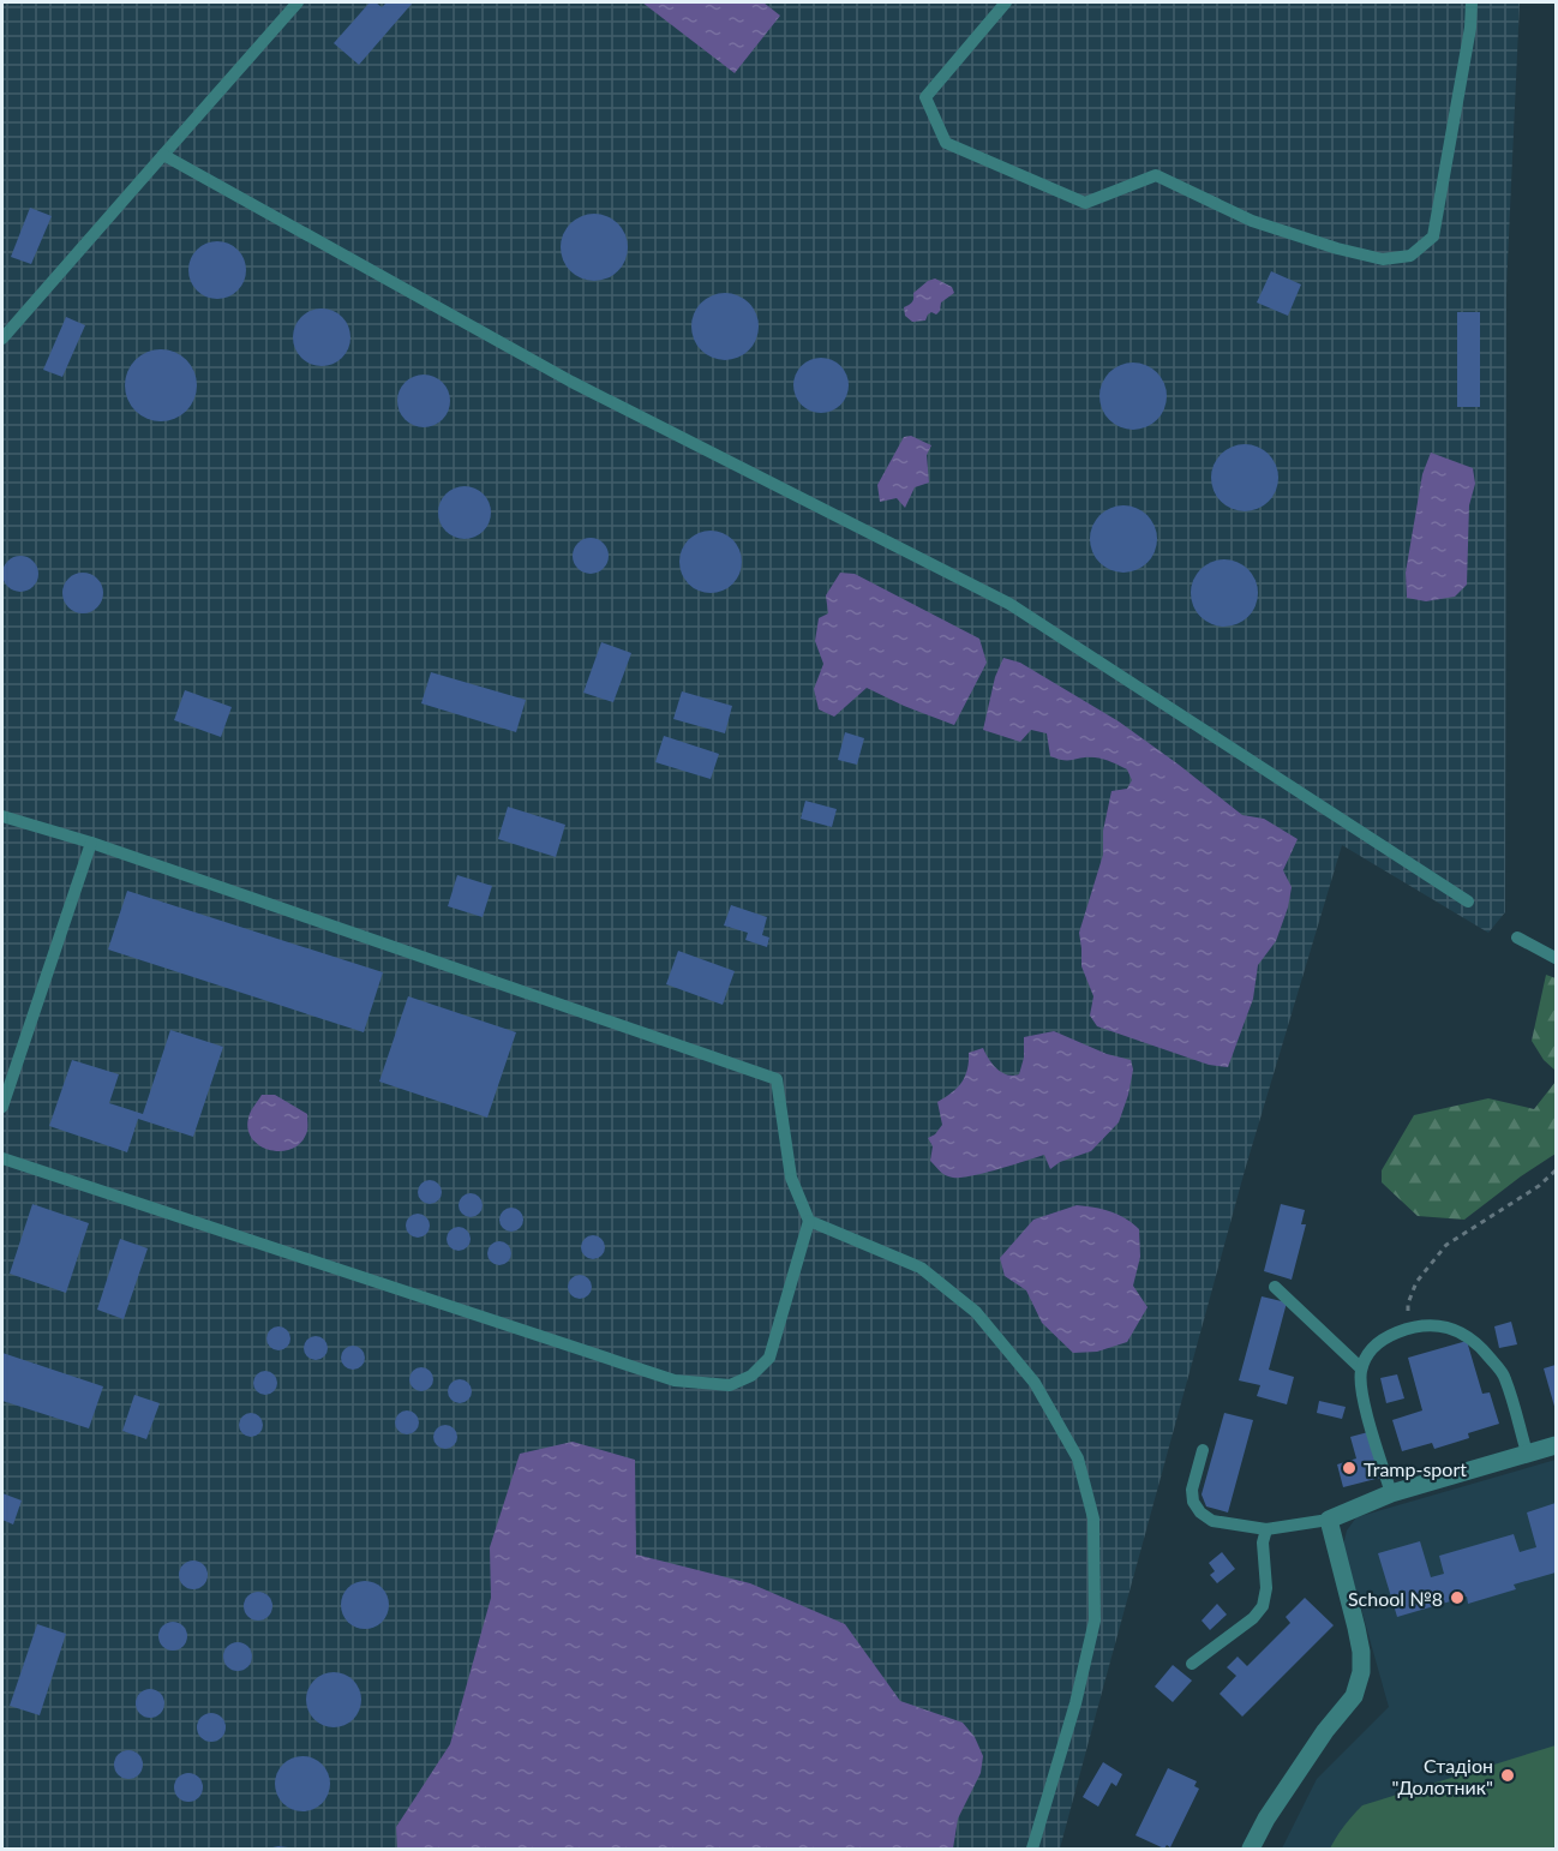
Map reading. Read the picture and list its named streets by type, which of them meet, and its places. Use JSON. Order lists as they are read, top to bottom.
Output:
{
  "places": ["Tramp-sport", "School №8", "Стадіон \"Долотник\""]
}
